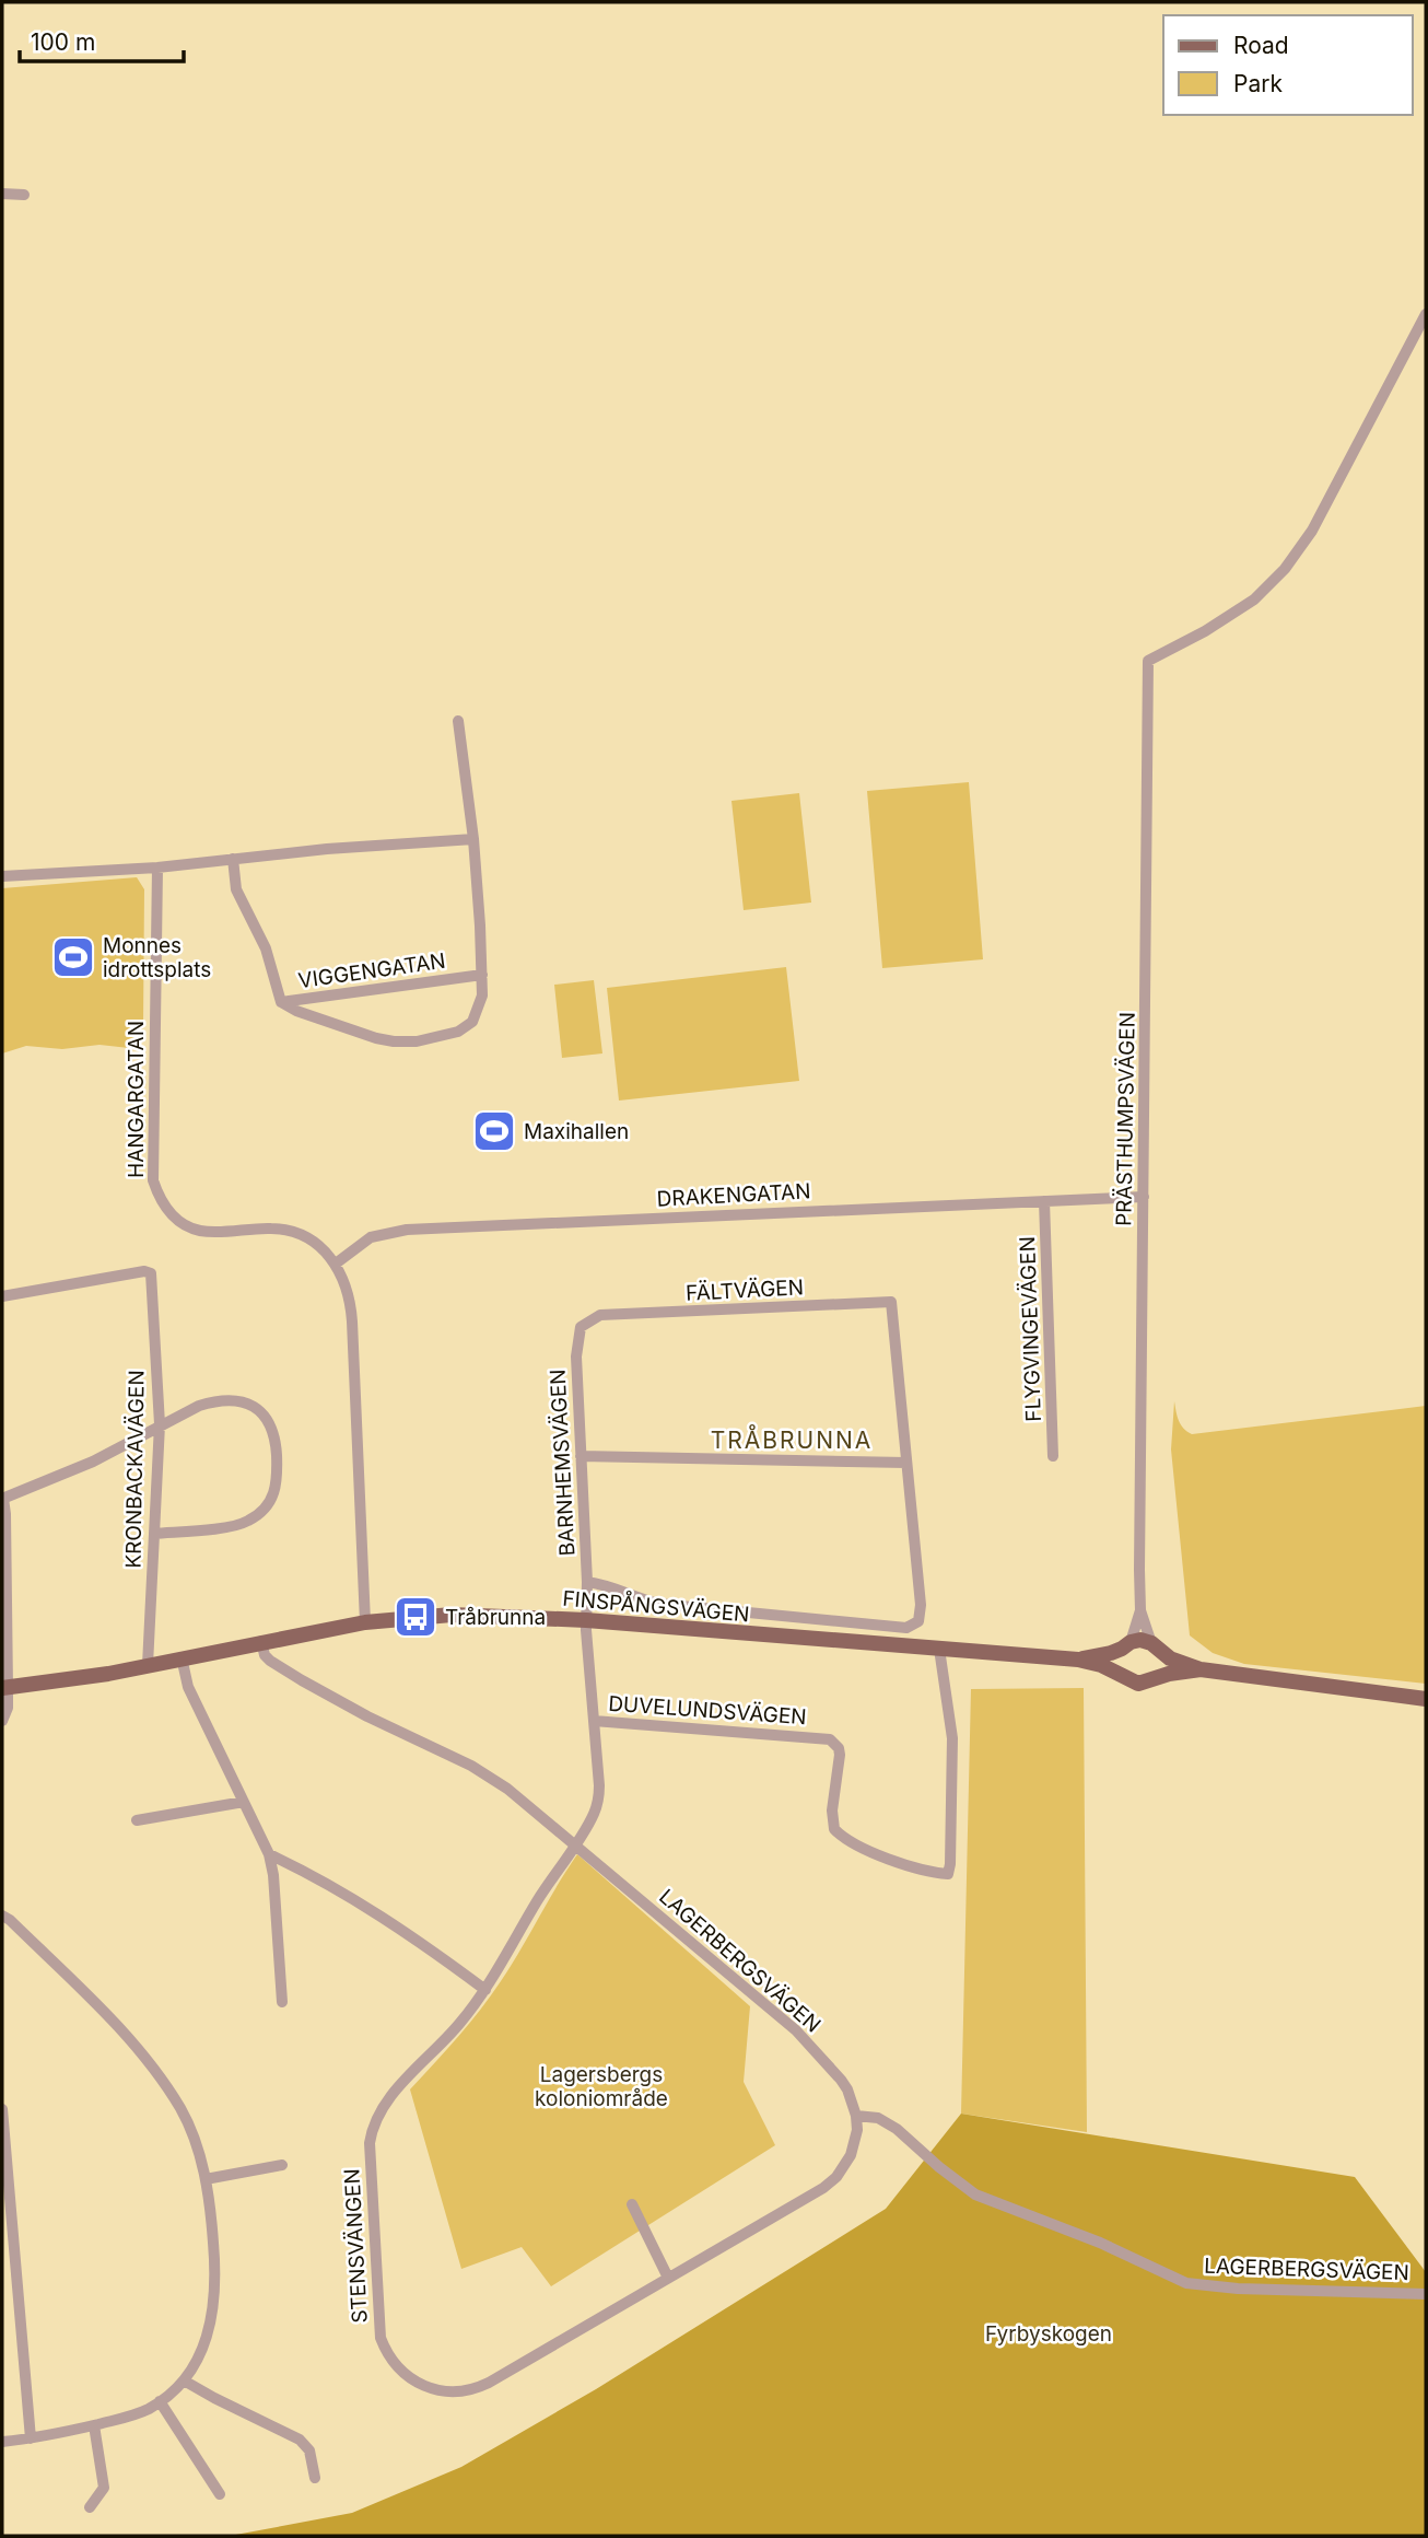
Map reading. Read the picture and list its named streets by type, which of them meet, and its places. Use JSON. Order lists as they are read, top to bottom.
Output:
{
  "streets": {
    "main road": ["FINSPÅNGSVÄGEN"],
    "street": [
      "VIGGENGATAN",
      "HANGARGATAN",
      "PRÄSTHUMPSVÄGEN",
      "DRAKENGATAN",
      "FÄLTVÄGEN",
      "FLYGVINGEVÄGEN",
      "BARNHEMSVÄGEN",
      "KRONBACKAVÄGEN",
      "DUVELUNDSVÄGEN",
      "LAGERBERGSVÄGEN",
      "STENSVÄNGEN"
    ]
  },
  "crossings": [
    ["HANGARGATAN", "DRAKENGATAN"],
    ["HANGARGATAN", "FINSPÅNGSVÄGEN"],
    ["PRÄSTHUMPSVÄGEN", "DRAKENGATAN"],
    ["PRÄSTHUMPSVÄGEN", "FINSPÅNGSVÄGEN"],
    ["DRAKENGATAN", "FLYGVINGEVÄGEN"],
    ["FÄLTVÄGEN", "BARNHEMSVÄGEN"],
    ["BARNHEMSVÄGEN", "FINSPÅNGSVÄGEN"],
    ["BARNHEMSVÄGEN", "STENSVÄNGEN"],
    ["KRONBACKAVÄGEN", "FINSPÅNGSVÄGEN"],
    ["FINSPÅNGSVÄGEN", "DUVELUNDSVÄGEN"],
    ["FINSPÅNGSVÄGEN", "LAGERBERGSVÄGEN"],
    ["FINSPÅNGSVÄGEN", "STENSVÄNGEN"],
    ["DUVELUNDSVÄGEN", "STENSVÄNGEN"],
    ["LAGERBERGSVÄGEN", "STENSVÄNGEN"]
  ],
  "districts": ["TRÅBRUNNA"],
  "parks": ["Lagersbergs koloniområde", "Fyrbyskogen"],
  "places": {
    "sports": ["Monnes idrottsplats", "Maxihallen"],
    "bus stop": ["Tråbrunna"]
  },
  "legend": ["Road", "Park"],
  "scale_bar": "100 m"
}
